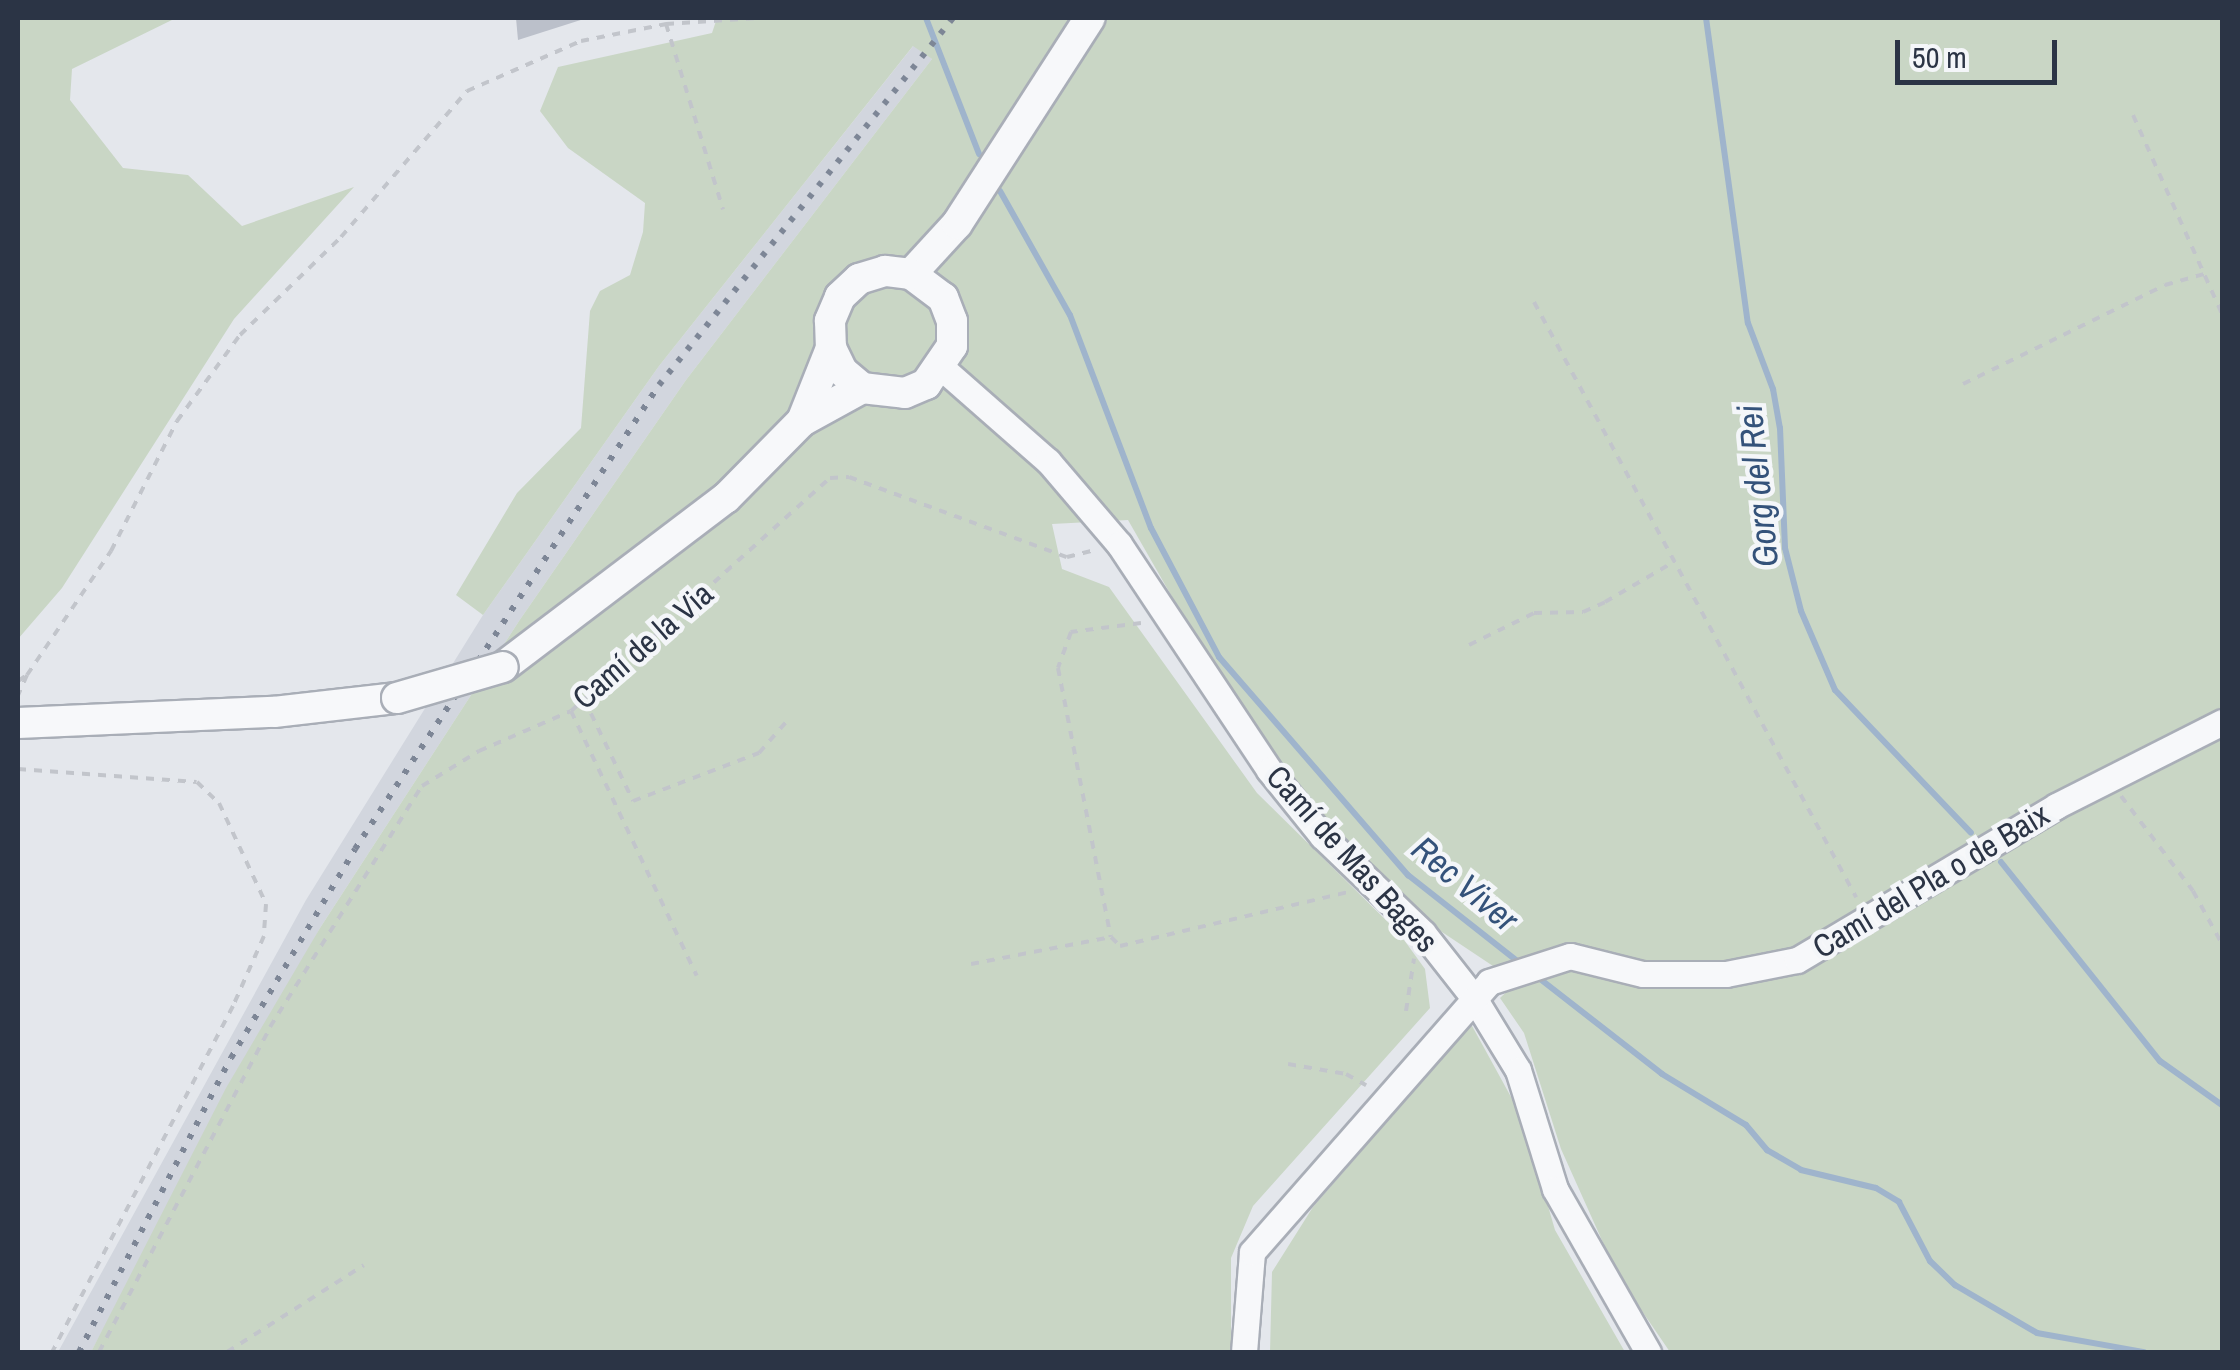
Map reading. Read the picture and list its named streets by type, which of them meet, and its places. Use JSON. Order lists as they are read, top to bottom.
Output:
{
  "streets": {
    "street": ["Camí de Mas Bages", "Camí del Pla o de Baix"],
    "path": ["Camí de la Via"]
  },
  "crossings": [
    ["Camí de la Via", "Camí de Mas Bages"],
    ["Camí de Mas Bages", "Camí del Pla o de Baix"]
  ],
  "water": ["Gorg del Rei", "Rec Viver"],
  "scale_bar": "50 m"
}
